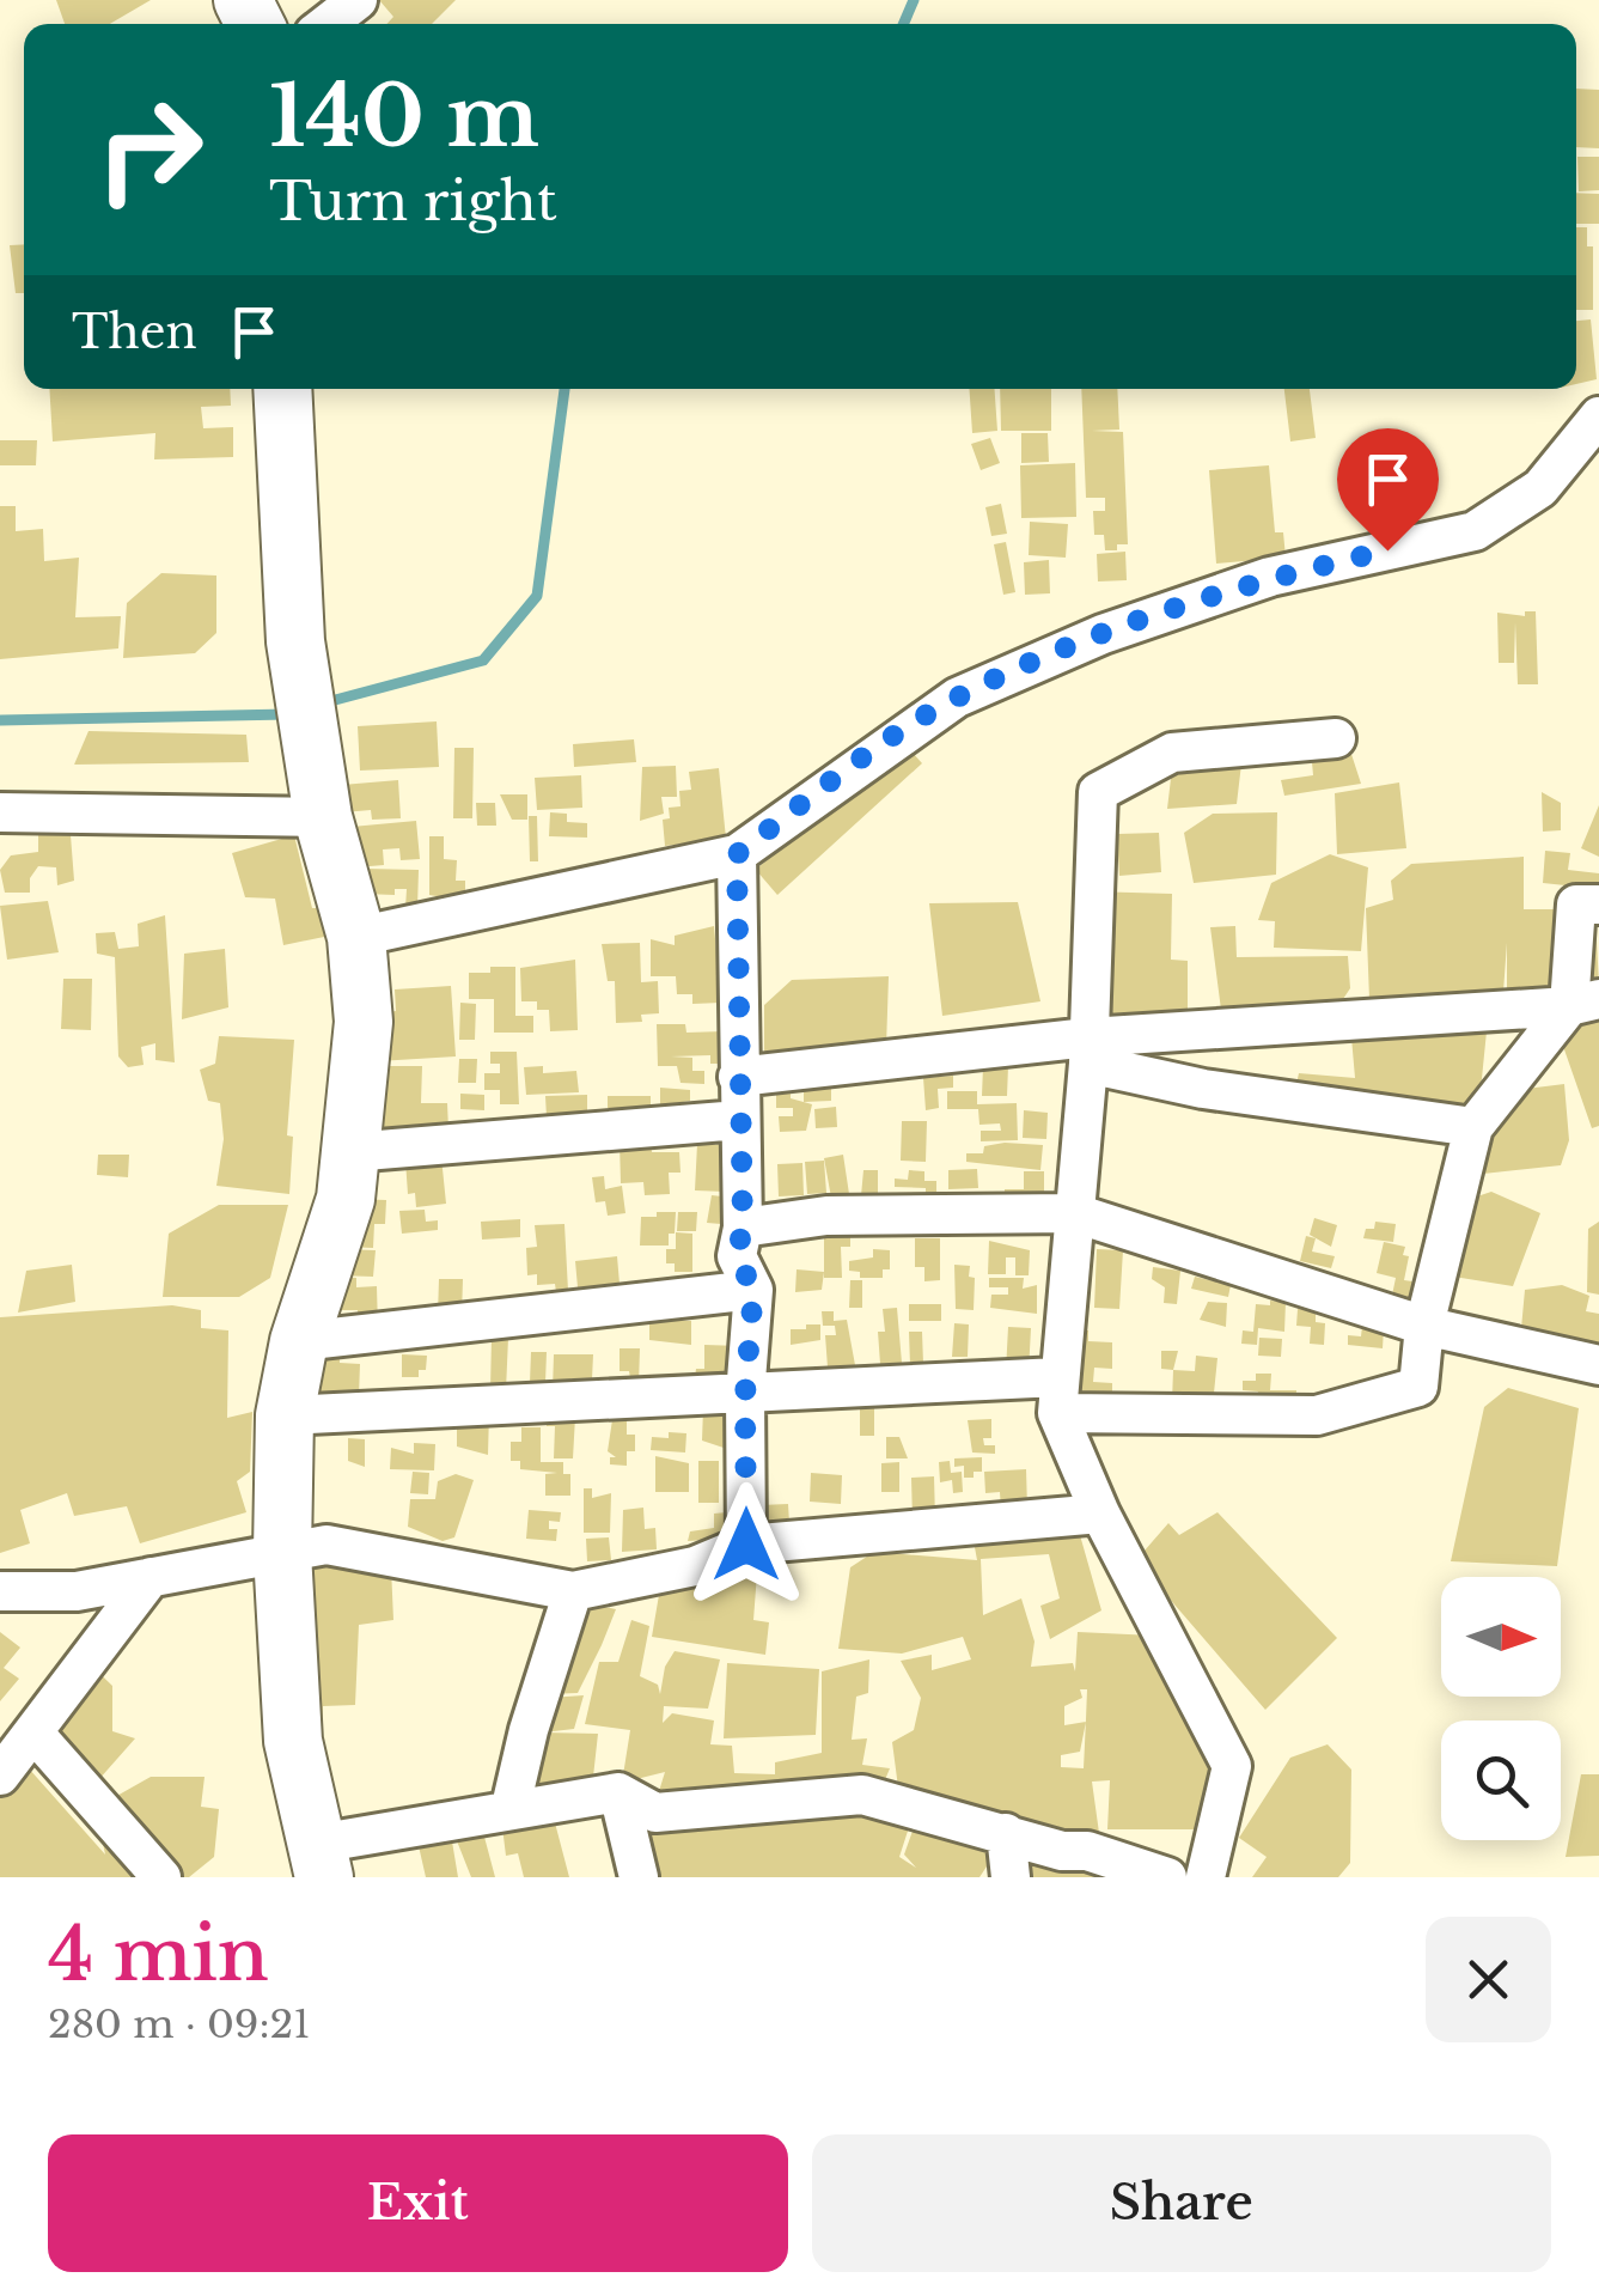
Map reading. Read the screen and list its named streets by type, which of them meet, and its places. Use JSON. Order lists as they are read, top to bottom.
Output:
{
  "north": "right",
  "page": {
    "turn": ["140 m", "Turn right"],
    "then": "Then",
    "heading": ["4 min", "280 m · 09:21"],
    "buttons": ["Exit", "Share"]
  }
}
